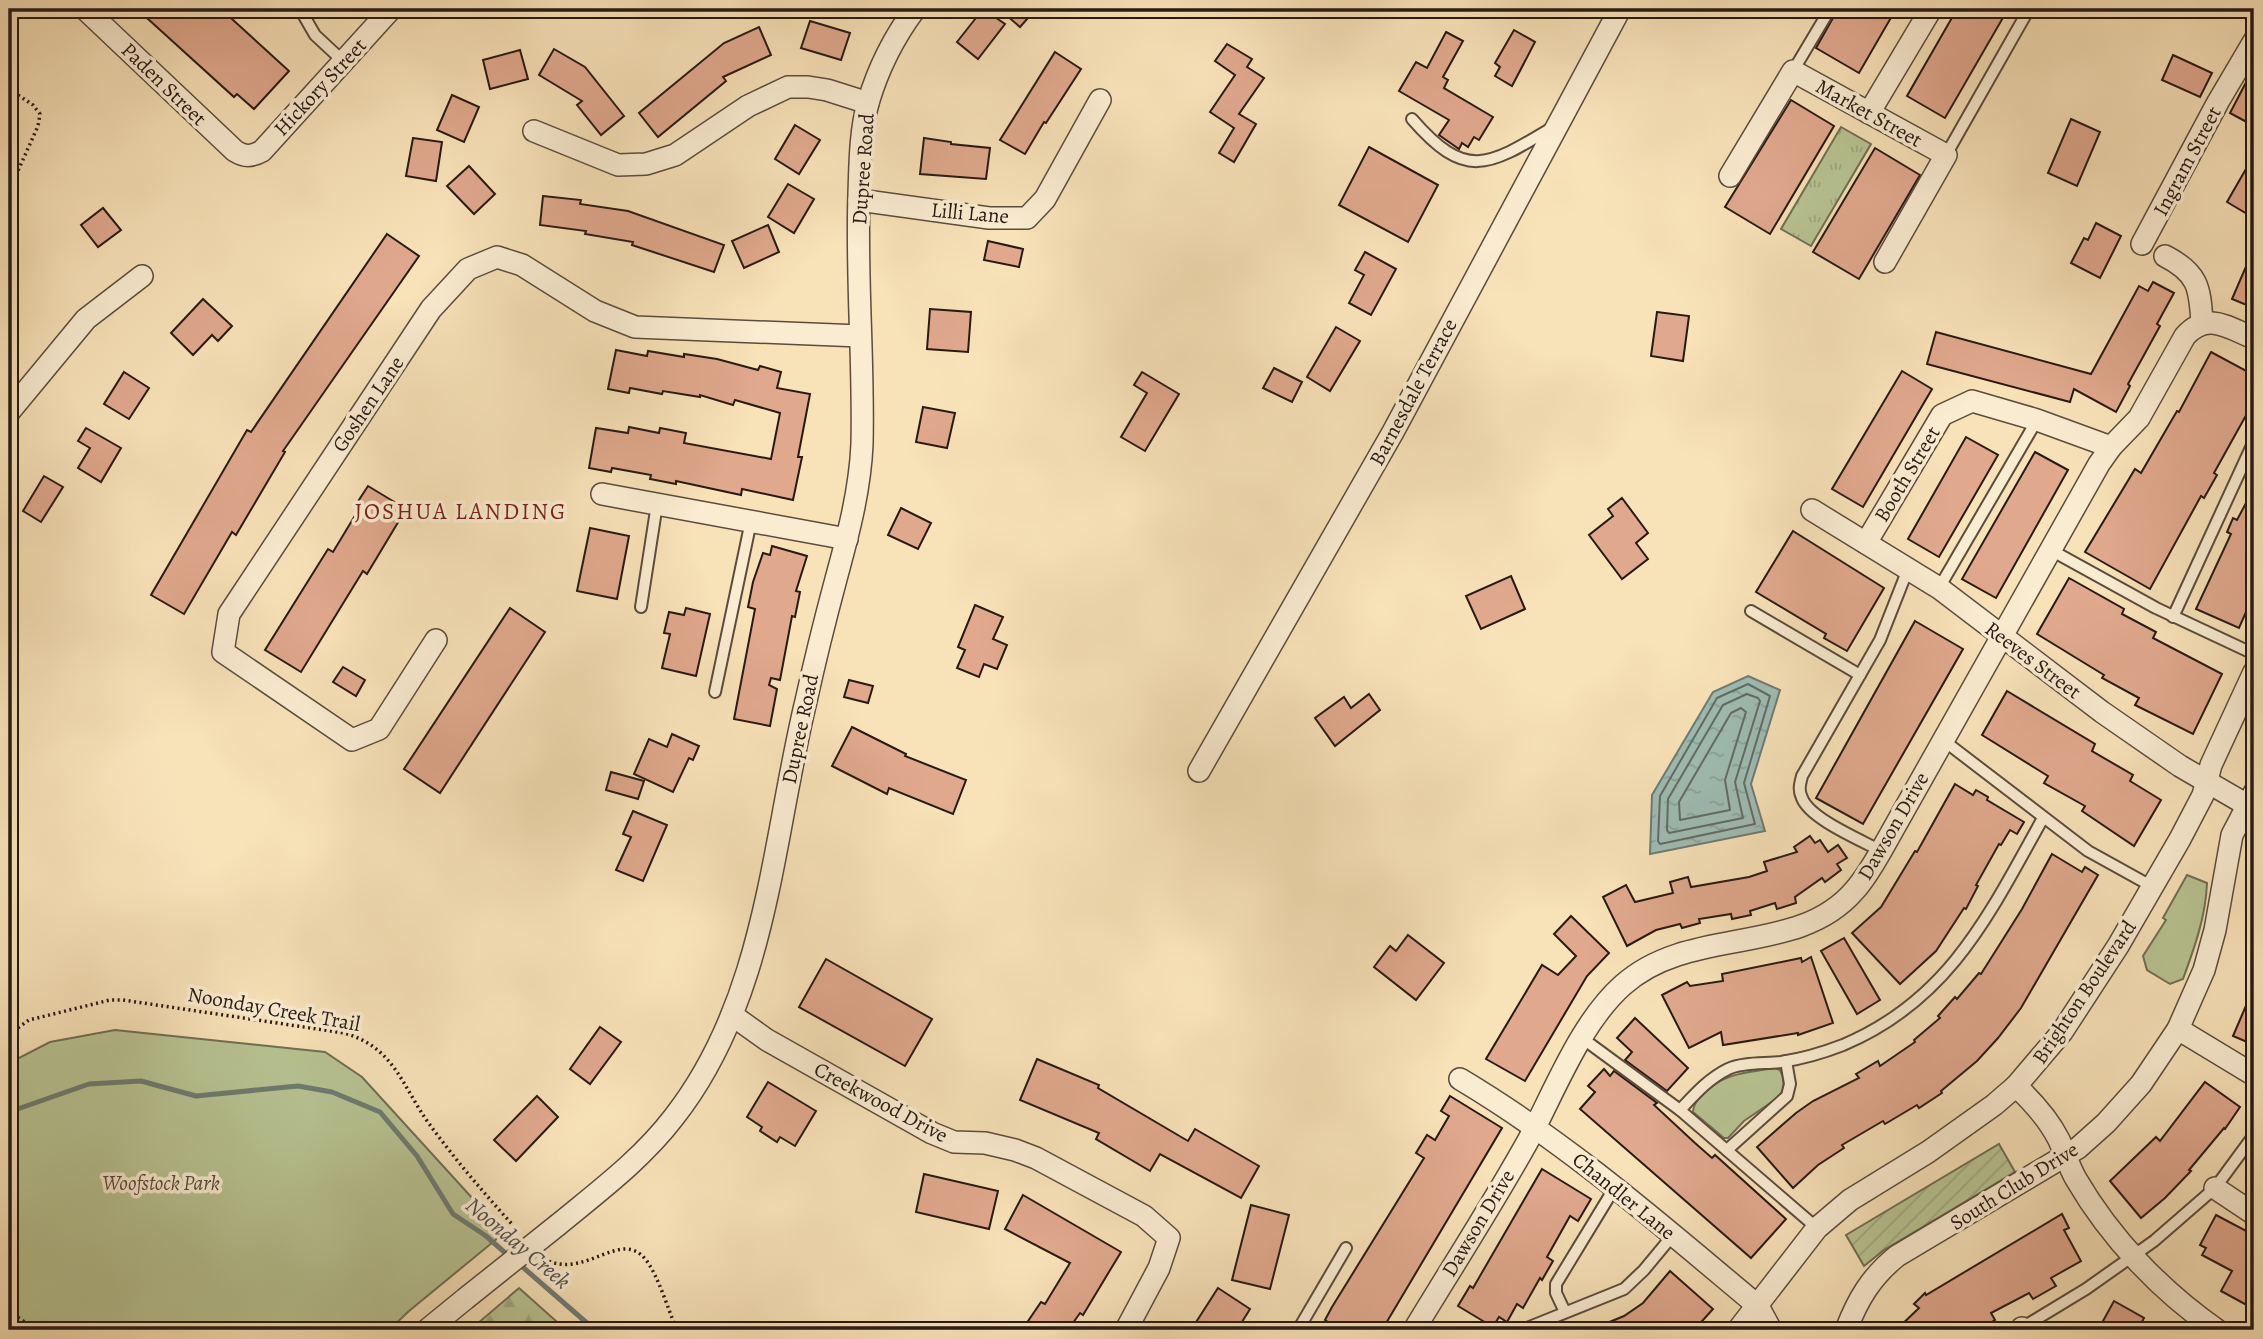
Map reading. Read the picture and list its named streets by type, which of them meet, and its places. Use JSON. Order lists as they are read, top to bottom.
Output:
{
  "streets": {
    "street": [
      "Paden Street",
      "Hickory Street",
      "Market Street",
      "Ingram Street",
      "Dupree Road",
      "Lilli Lane",
      "Barnesdale Terrace",
      "Goshen Lane",
      "Booth Street",
      "Reeves Street",
      "Dawson Drive",
      "Brighton Boulevard",
      "Creekwood Drive",
      "South Club Drive",
      "Chandler Lane"
    ],
    "path": ["Noonday Creek Trail"]
  },
  "crossings": [
    ["Paden Street", "Hickory Street"],
    ["Dupree Road", "Lilli Lane"],
    ["Dupree Road", "Goshen Lane"],
    ["Dupree Road", "Creekwood Drive"],
    ["Booth Street", "Reeves Street"],
    ["Booth Street", "Dawson Drive"],
    ["Reeves Street", "Dawson Drive"],
    ["Reeves Street", "Brighton Boulevard"],
    ["Reeves Street", "South Club Drive"],
    ["Dawson Drive", "Chandler Lane"],
    ["Brighton Boulevard", "Chandler Lane"]
  ],
  "districts": ["JOSHUA LANDING"],
  "water": ["Noonday Creek"],
  "parks": ["Woofstock Park"]
}
